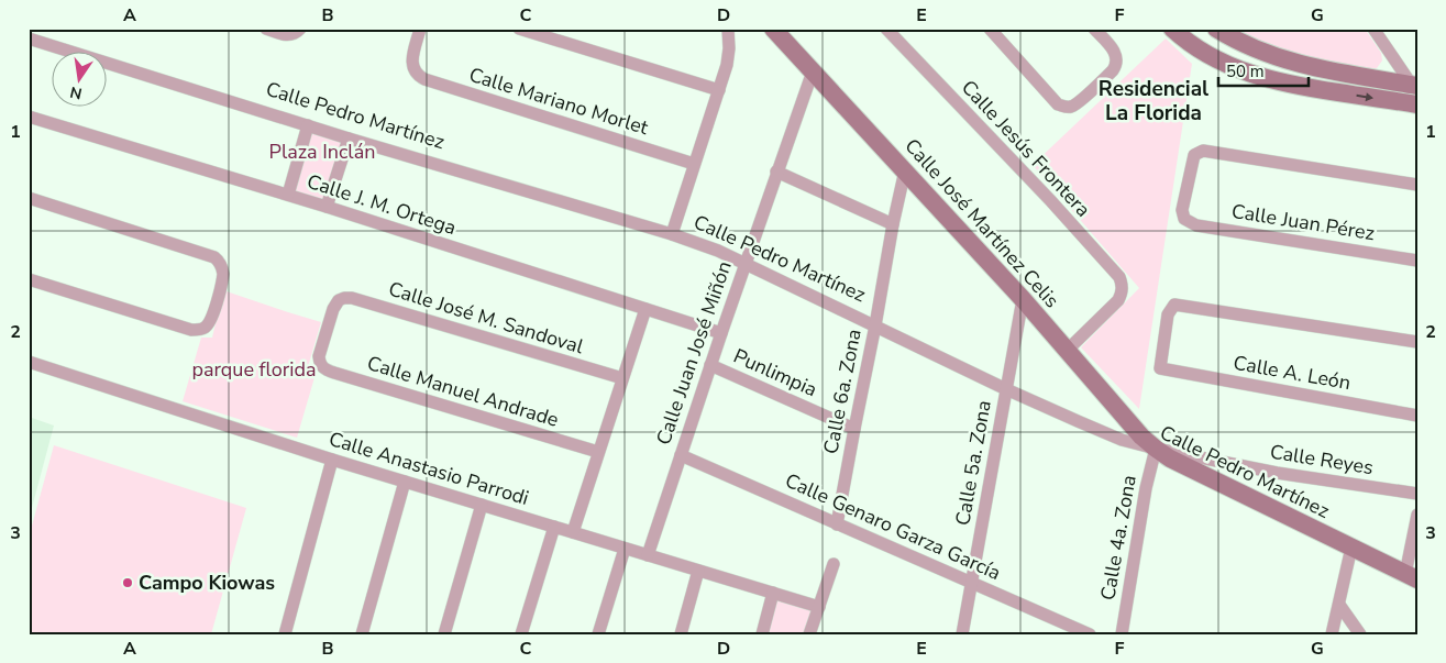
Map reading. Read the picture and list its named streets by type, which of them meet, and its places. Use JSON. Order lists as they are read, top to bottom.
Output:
{
  "streets": {
    "street": [
      "Calle Mariano Morlet",
      "Calle Pedro Martínez",
      "Calle Jesús Frontera",
      "Calle J. M. Ortega",
      "Calle Juan Pérez",
      "Calle José Martínez Celis",
      "Calle José M. Sandoval",
      "Calle Juan José Miñón",
      "Punlimpia",
      "Calle A. León",
      "Calle Manuel Andrade",
      "Calle 6a. Zona",
      "Calle Reyes",
      "Calle 5a. Zona",
      "Calle Anastasio Parrodi",
      "Calle Genaro Garza García",
      "Calle 4a. Zona"
    ]
  },
  "crossings": [
    ["Calle Pedro Martínez", "Calle José Martínez Celis"],
    ["Calle Pedro Martínez", "Calle Juan José Miñón"],
    ["Calle Pedro Martínez", "Calle 6a. Zona"],
    ["Calle Pedro Martínez", "Calle Reyes"],
    ["Calle Pedro Martínez", "Calle 5a. Zona"],
    ["Calle Pedro Martínez", "Calle 4a. Zona"],
    ["Calle Jesús Frontera", "Calle José Martínez Celis"],
    ["Calle J. M. Ortega", "Calle Juan José Miñón"],
    ["Calle José Martínez Celis", "Calle Juan José Miñón"],
    ["Calle José Martínez Celis", "Calle 6a. Zona"],
    ["Calle José Martínez Celis", "Calle Reyes"],
    ["Calle José Martínez Celis", "Calle 5a. Zona"],
    ["Calle José Martínez Celis", "Calle 4a. Zona"],
    ["Calle José M. Sandoval", "Calle Manuel Andrade"],
    ["Calle Juan José Miñón", "Punlimpia"],
    ["Calle Juan José Miñón", "Calle Anastasio Parrodi"],
    ["Calle Juan José Miñón", "Calle Genaro Garza García"],
    ["Punlimpia", "Calle 6a. Zona"],
    ["Calle 6a. Zona", "Calle Genaro Garza García"],
    ["Calle Reyes", "Calle 4a. Zona"],
    ["Calle 5a. Zona", "Calle Genaro Garza García"]
  ],
  "districts": ["Residencial La Florida"],
  "parks": ["Plaza Inclán", "parque florida"],
  "places": ["Campo Kiowas"],
  "scale_bar": "50 m",
  "north": "bottom",
  "grid": {
    "columns": [
      "A",
      "B",
      "C",
      "D",
      "E",
      "F",
      "G"
    ],
    "rows": ["1", "2", "3"]
  }
}
